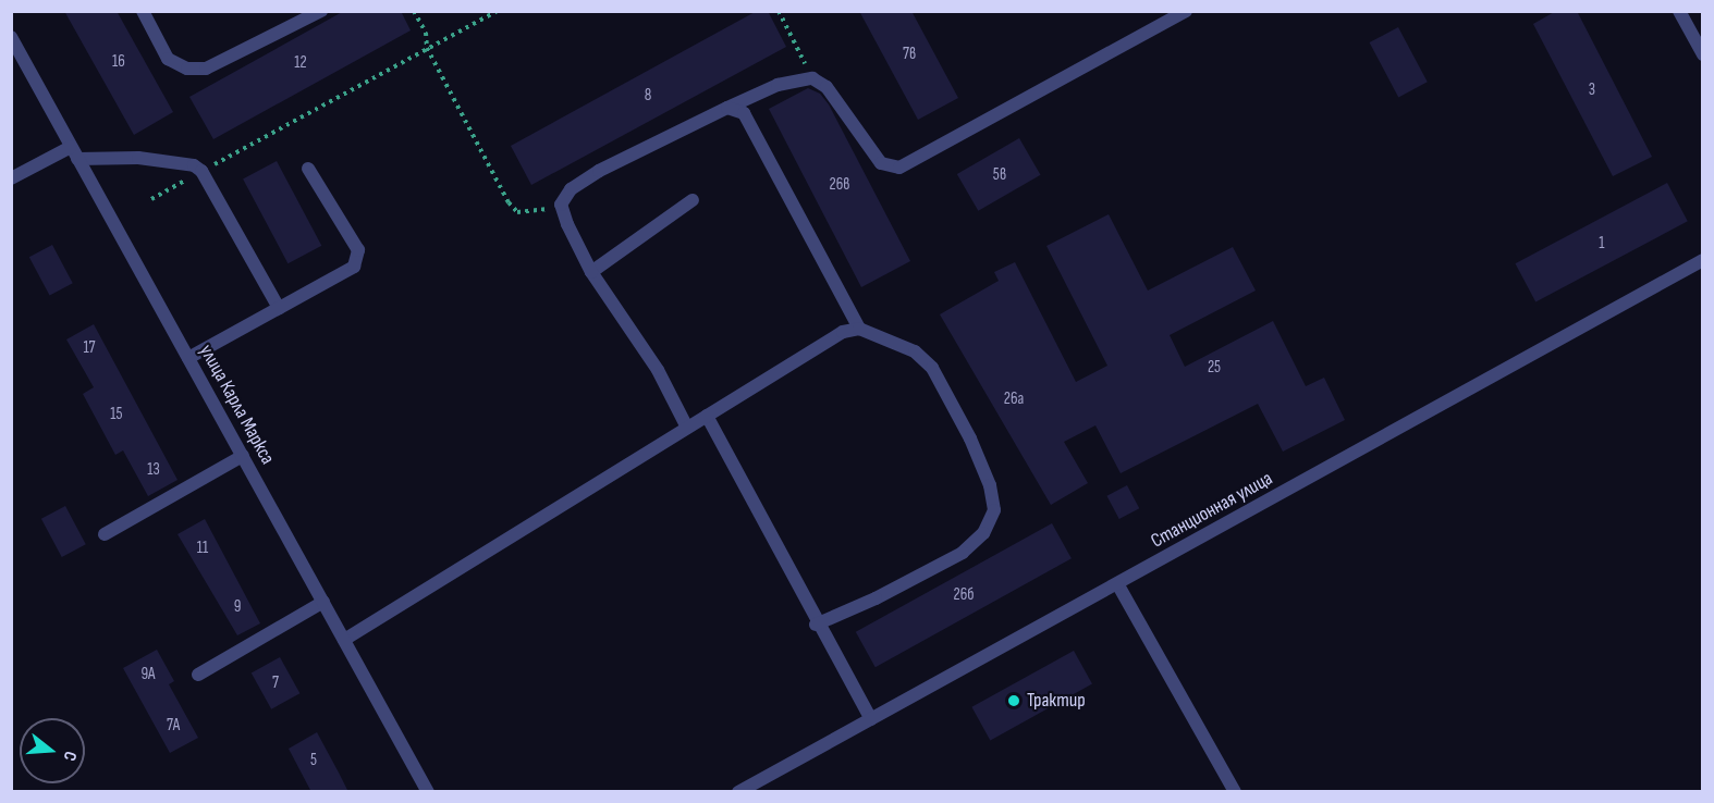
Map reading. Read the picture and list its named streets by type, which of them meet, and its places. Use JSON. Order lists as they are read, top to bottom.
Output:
{
  "streets": {
    "street": ["улица Карла Маркса", "Станционная улица"]
  },
  "places": ["Трактир"],
  "house_numbers": [
    "7в",
    "16",
    "12",
    "3",
    "8",
    "5в",
    "26в",
    "1",
    "17",
    "25",
    "26а",
    "15",
    "13",
    "11",
    "26б",
    "9",
    "9А",
    "7",
    "7А",
    "5"
  ],
  "north": "right"
}
